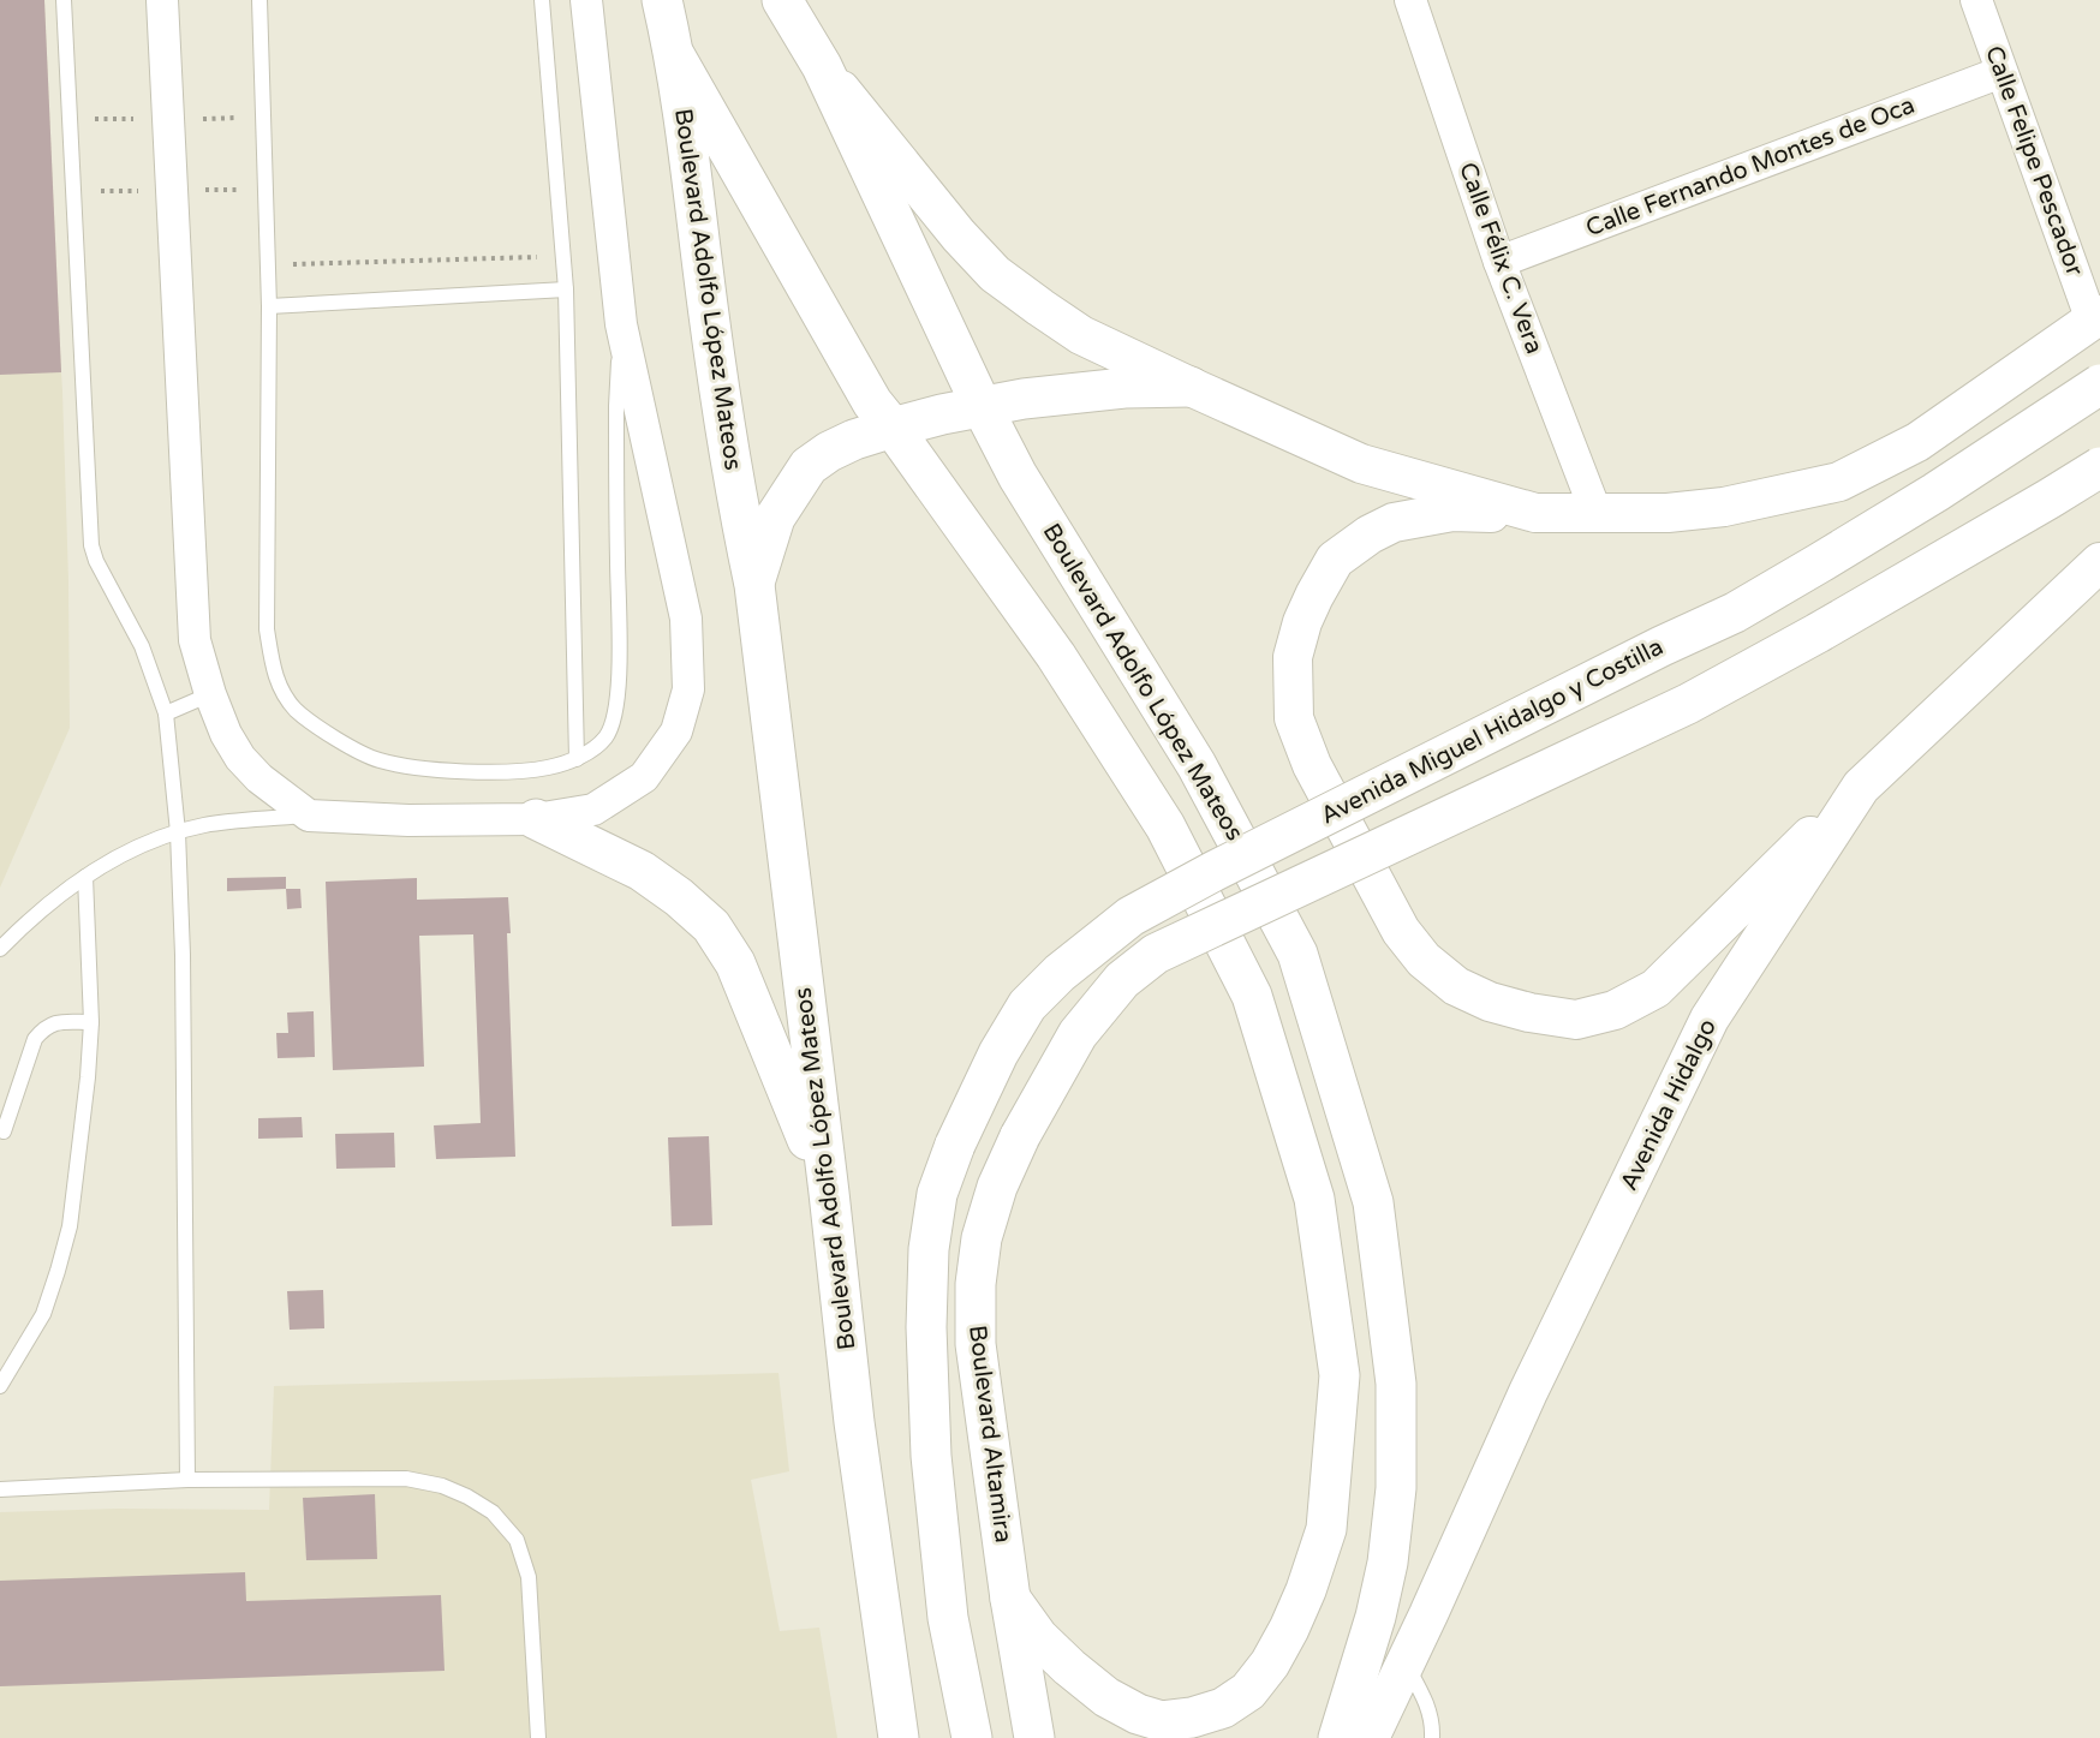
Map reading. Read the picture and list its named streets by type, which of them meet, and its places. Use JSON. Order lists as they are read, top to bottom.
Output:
{
  "streets": {
    "main road": ["Boulevard Adolfo López Mateos", "Avenida Miguel Hidalgo y Costilla", "Boulevard Altamira"],
    "street": [
      "Calle Felipe Pescador",
      "Calle Fernando Montes de Oca",
      "Calle Félix C. Vera",
      "Avenida Hidalgo"
    ]
  },
  "crossings": [
    ["Calle Felipe Pescador", "Calle Fernando Montes de Oca"],
    ["Calle Fernando Montes de Oca", "Calle Félix C. Vera"]
  ]
}
